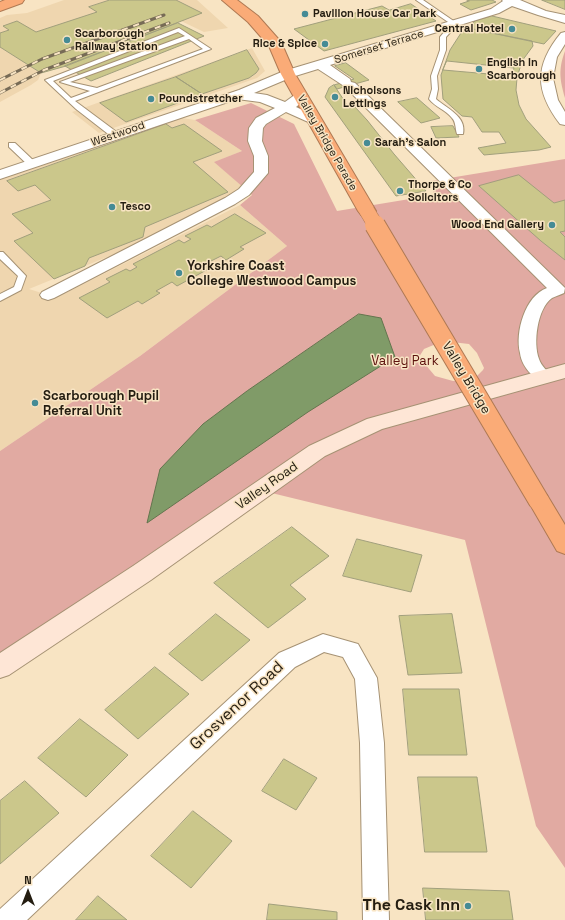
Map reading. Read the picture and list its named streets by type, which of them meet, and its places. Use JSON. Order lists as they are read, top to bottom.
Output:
{
  "streets": {
    "highway": ["Valley Bridge Parade", "Valley Bridge"],
    "street": [
      "Somerset Terrace",
      "Westwood",
      "Valley Road",
      "Grosvenor Road"
    ]
  },
  "crossings": [
    ["Somerset Terrace", "Westwood"],
    ["Somerset Terrace", "Valley Bridge Parade"],
    ["Westwood", "Valley Bridge Parade"],
    ["Valley Bridge Parade", "Valley Bridge"]
  ],
  "parks": ["Valley Park"],
  "places": [
    "Pavilion House Car Park",
    "Central Hotel",
    "Scarborough Railway Station",
    "Rice & Spice",
    "English in Scarborough",
    "Nicholsons Lettings",
    "Poundstretcher",
    "Sarah's Salon",
    "Thorpe & Co Solicitors",
    "Tesco",
    "Wood End Gallery",
    "Yorkshire Coast College Westwood Campus",
    "Scarborough Pupil Referral Unit",
    "The Cask Inn"
  ],
  "north": "top"
}
